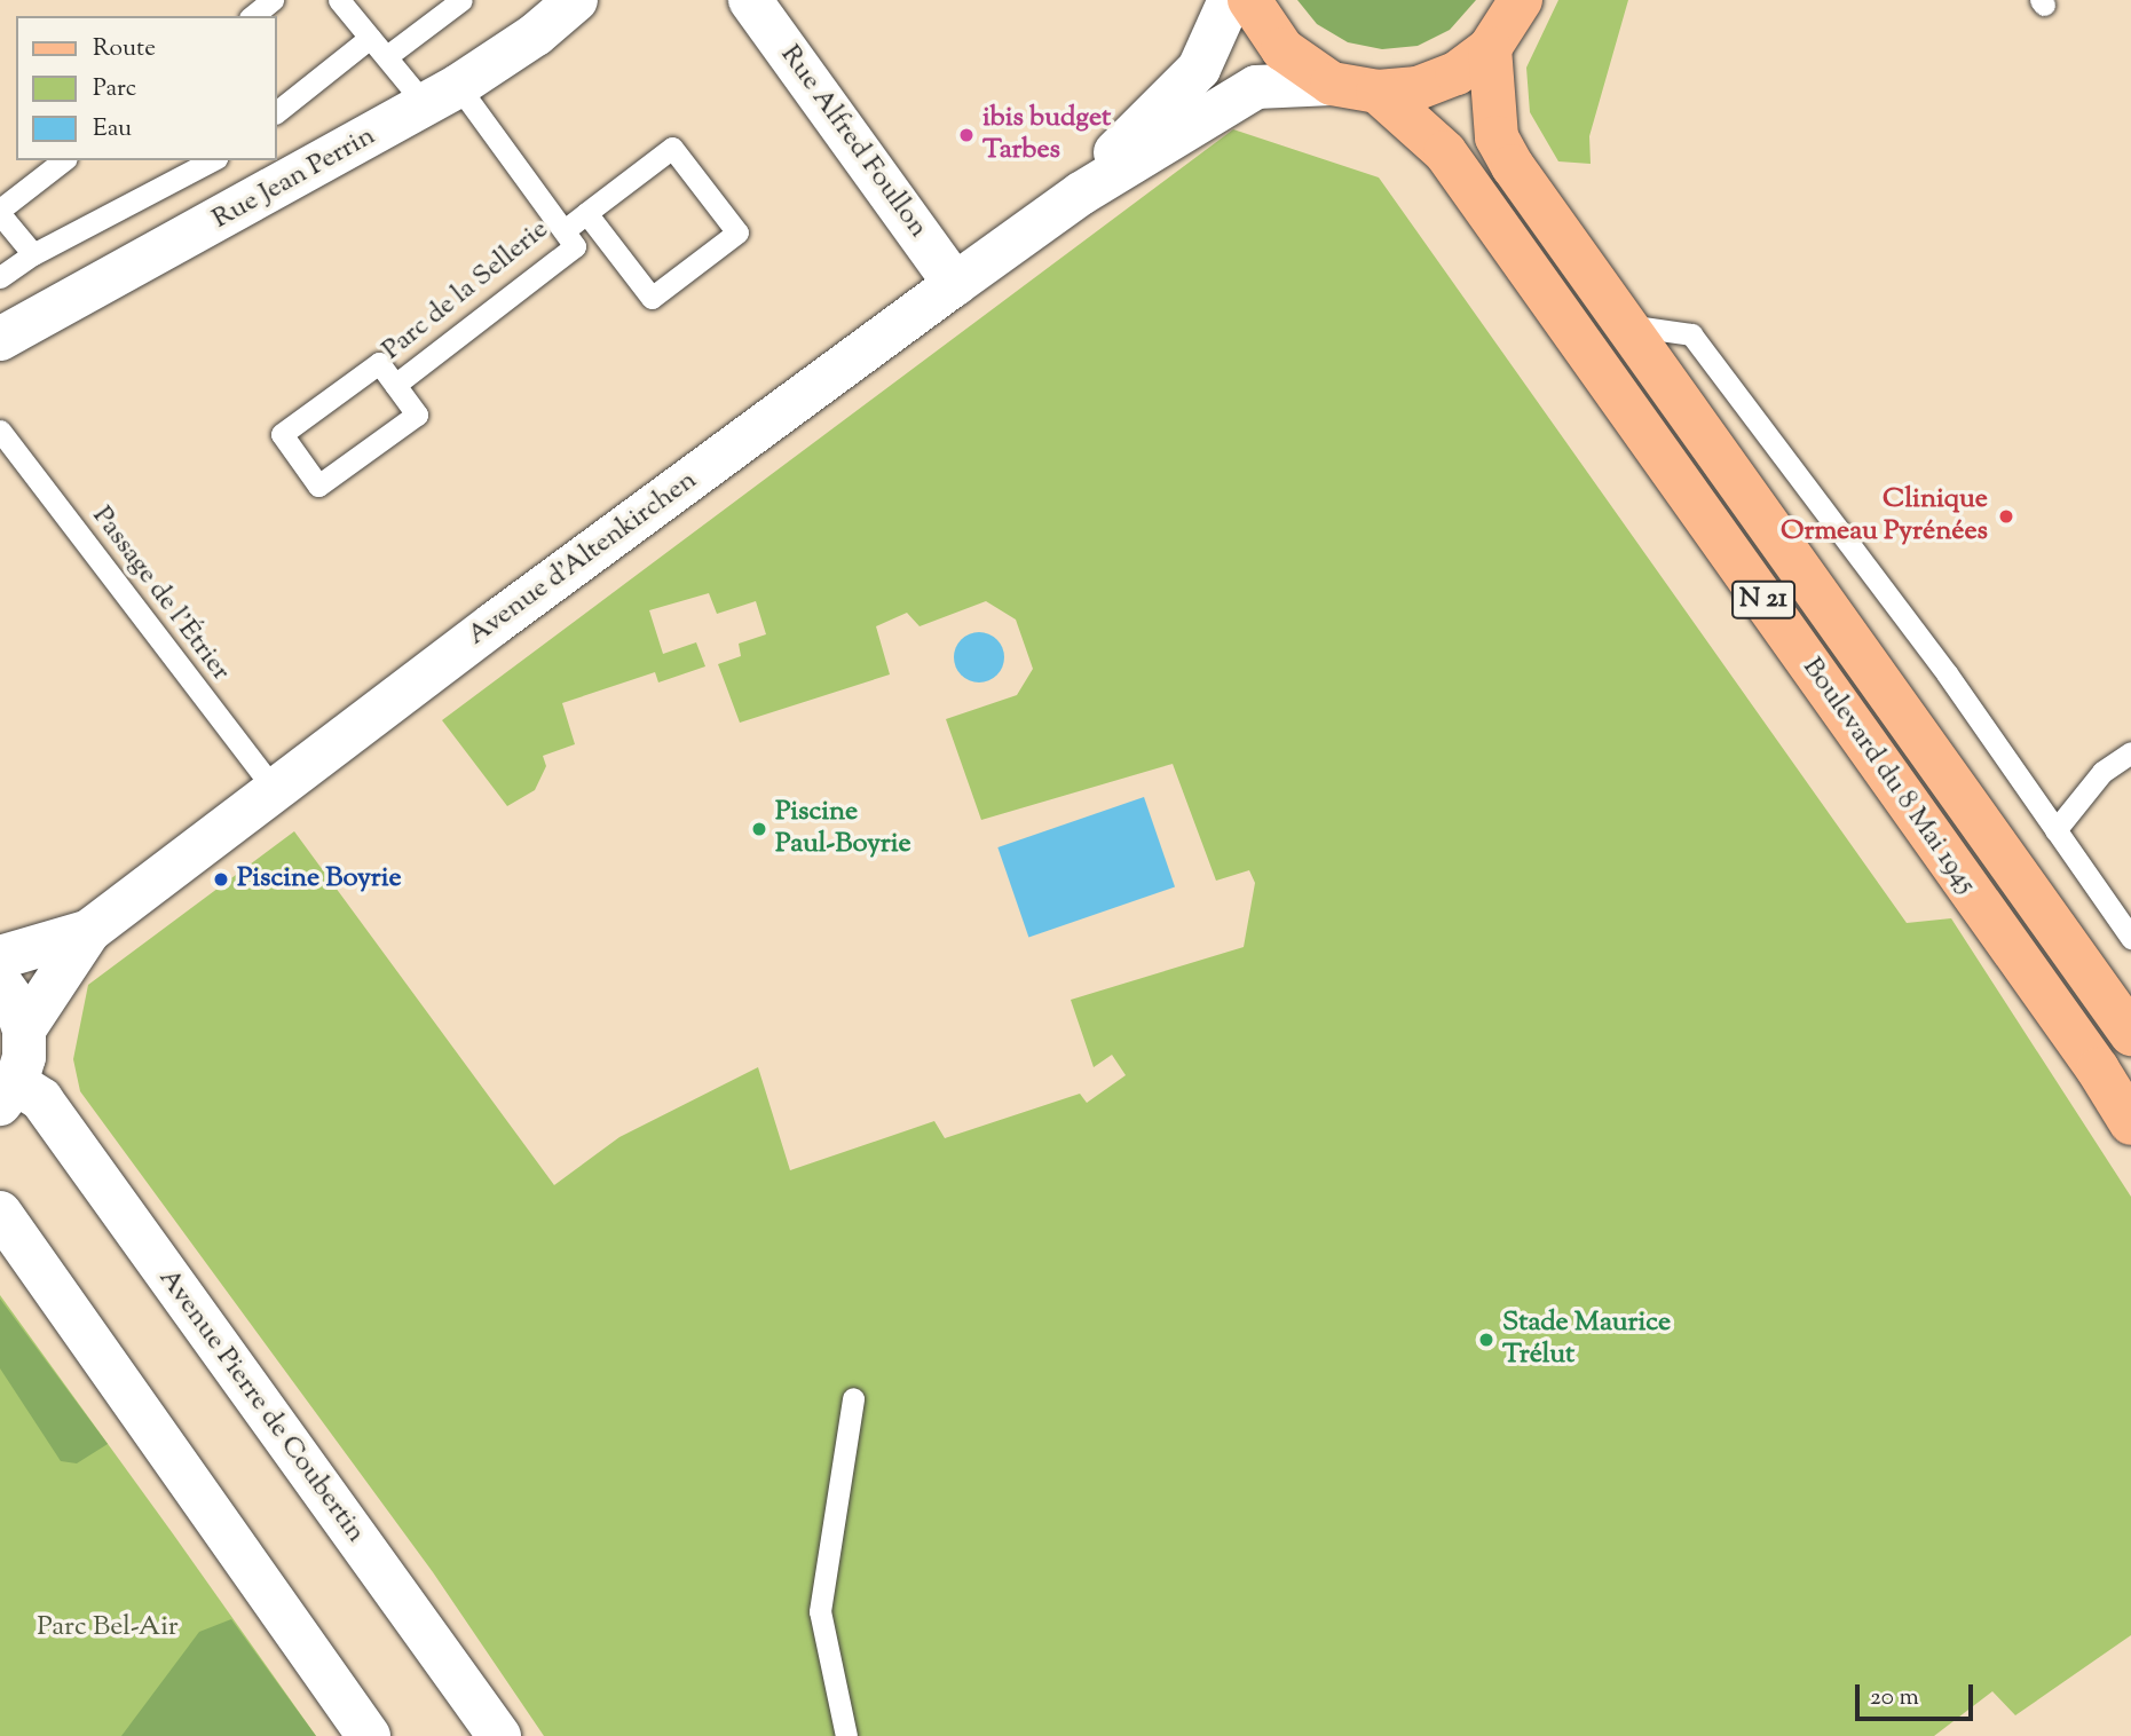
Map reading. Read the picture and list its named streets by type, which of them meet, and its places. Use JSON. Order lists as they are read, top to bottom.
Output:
{
  "streets": {
    "main road": ["N 21", "Boulevard du 8 Mai 1945"],
    "street": [
      "Rue Alfred Foullon",
      "Rue Jean Perrin",
      "Avenue d'Altenkirchen",
      "Avenue Pierre de Coubertin"
    ],
    "lane": ["Parc de la Sellerie", "Passage de l'Étrier"]
  },
  "crossings": [
    ["Rue Alfred Foullon", "Avenue d'Altenkirchen"],
    ["Rue Jean Perrin", "Parc de la Sellerie"],
    ["Avenue d'Altenkirchen", "Passage de l'Étrier"]
  ],
  "parks": ["Parc Bel-Air"],
  "places": [
    "ibis budget Tarbes",
    "Clinique Ormeau Pyrénées",
    "Piscine Paul-Boyrie",
    "Piscine Boyrie",
    "Stade Maurice Trélut"
  ],
  "legend": ["Route", "Parc", "Eau"],
  "scale_bar": "20 m"
}
